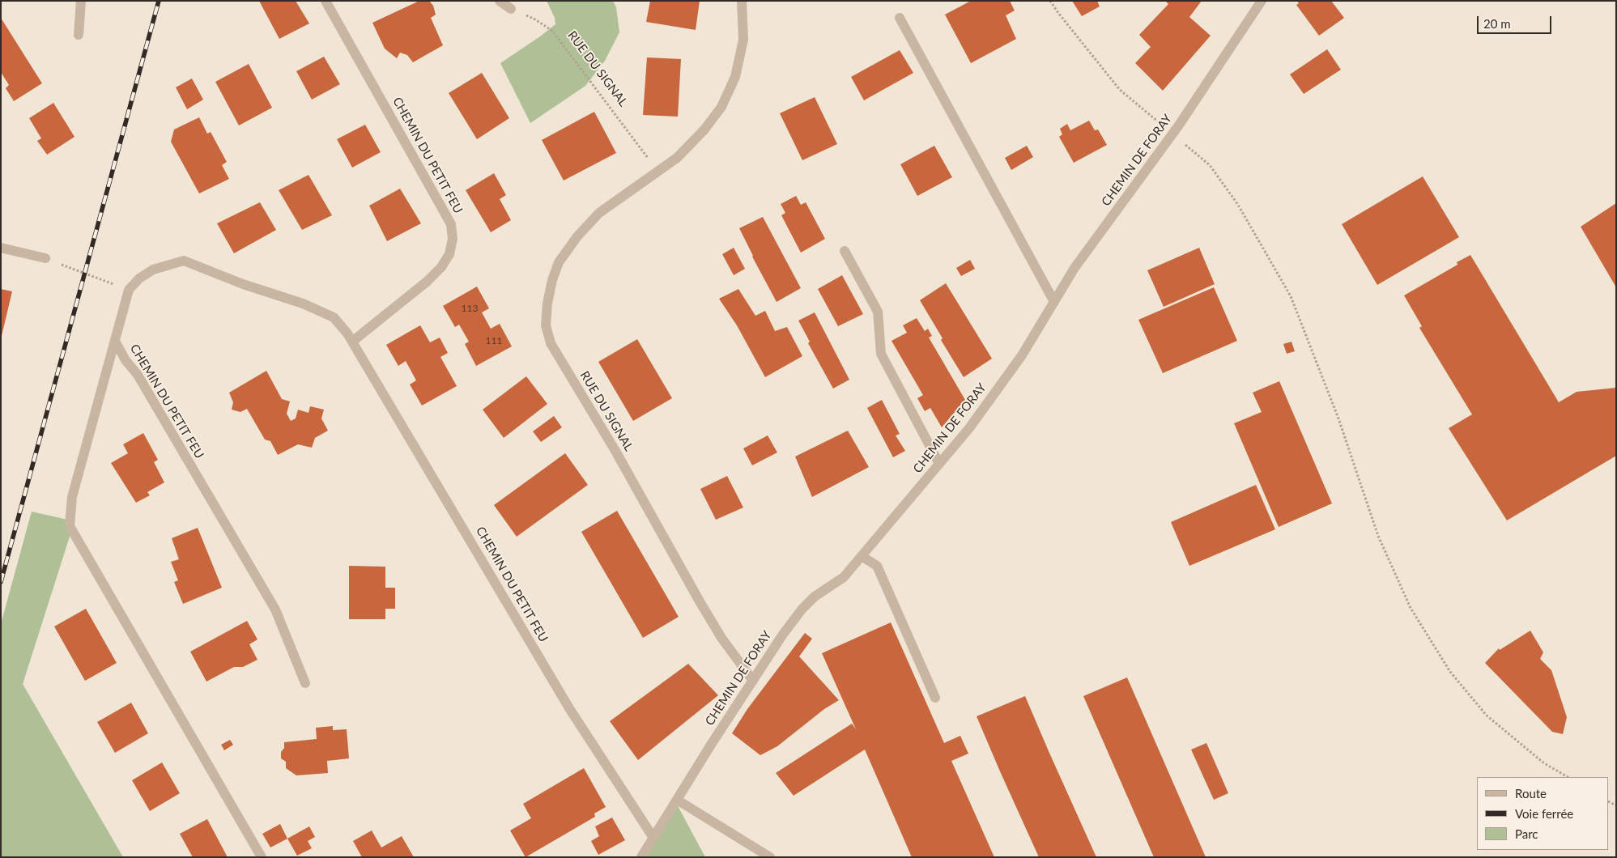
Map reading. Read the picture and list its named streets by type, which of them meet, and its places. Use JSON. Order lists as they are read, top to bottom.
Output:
{
  "streets": {
    "street": ["RUE DU SIGNAL", "CHEMIN DU PETIT FEU", "CHEMIN DE FORAY"]
  },
  "crossings": [
    ["RUE DU SIGNAL", "CHEMIN DE FORAY"],
    ["CHEMIN DU PETIT FEU", "CHEMIN DE FORAY"]
  ],
  "house_numbers": ["113", "111"],
  "legend": ["Route", "Voie ferrée", "Parc"],
  "scale_bar": "20 m"
}
